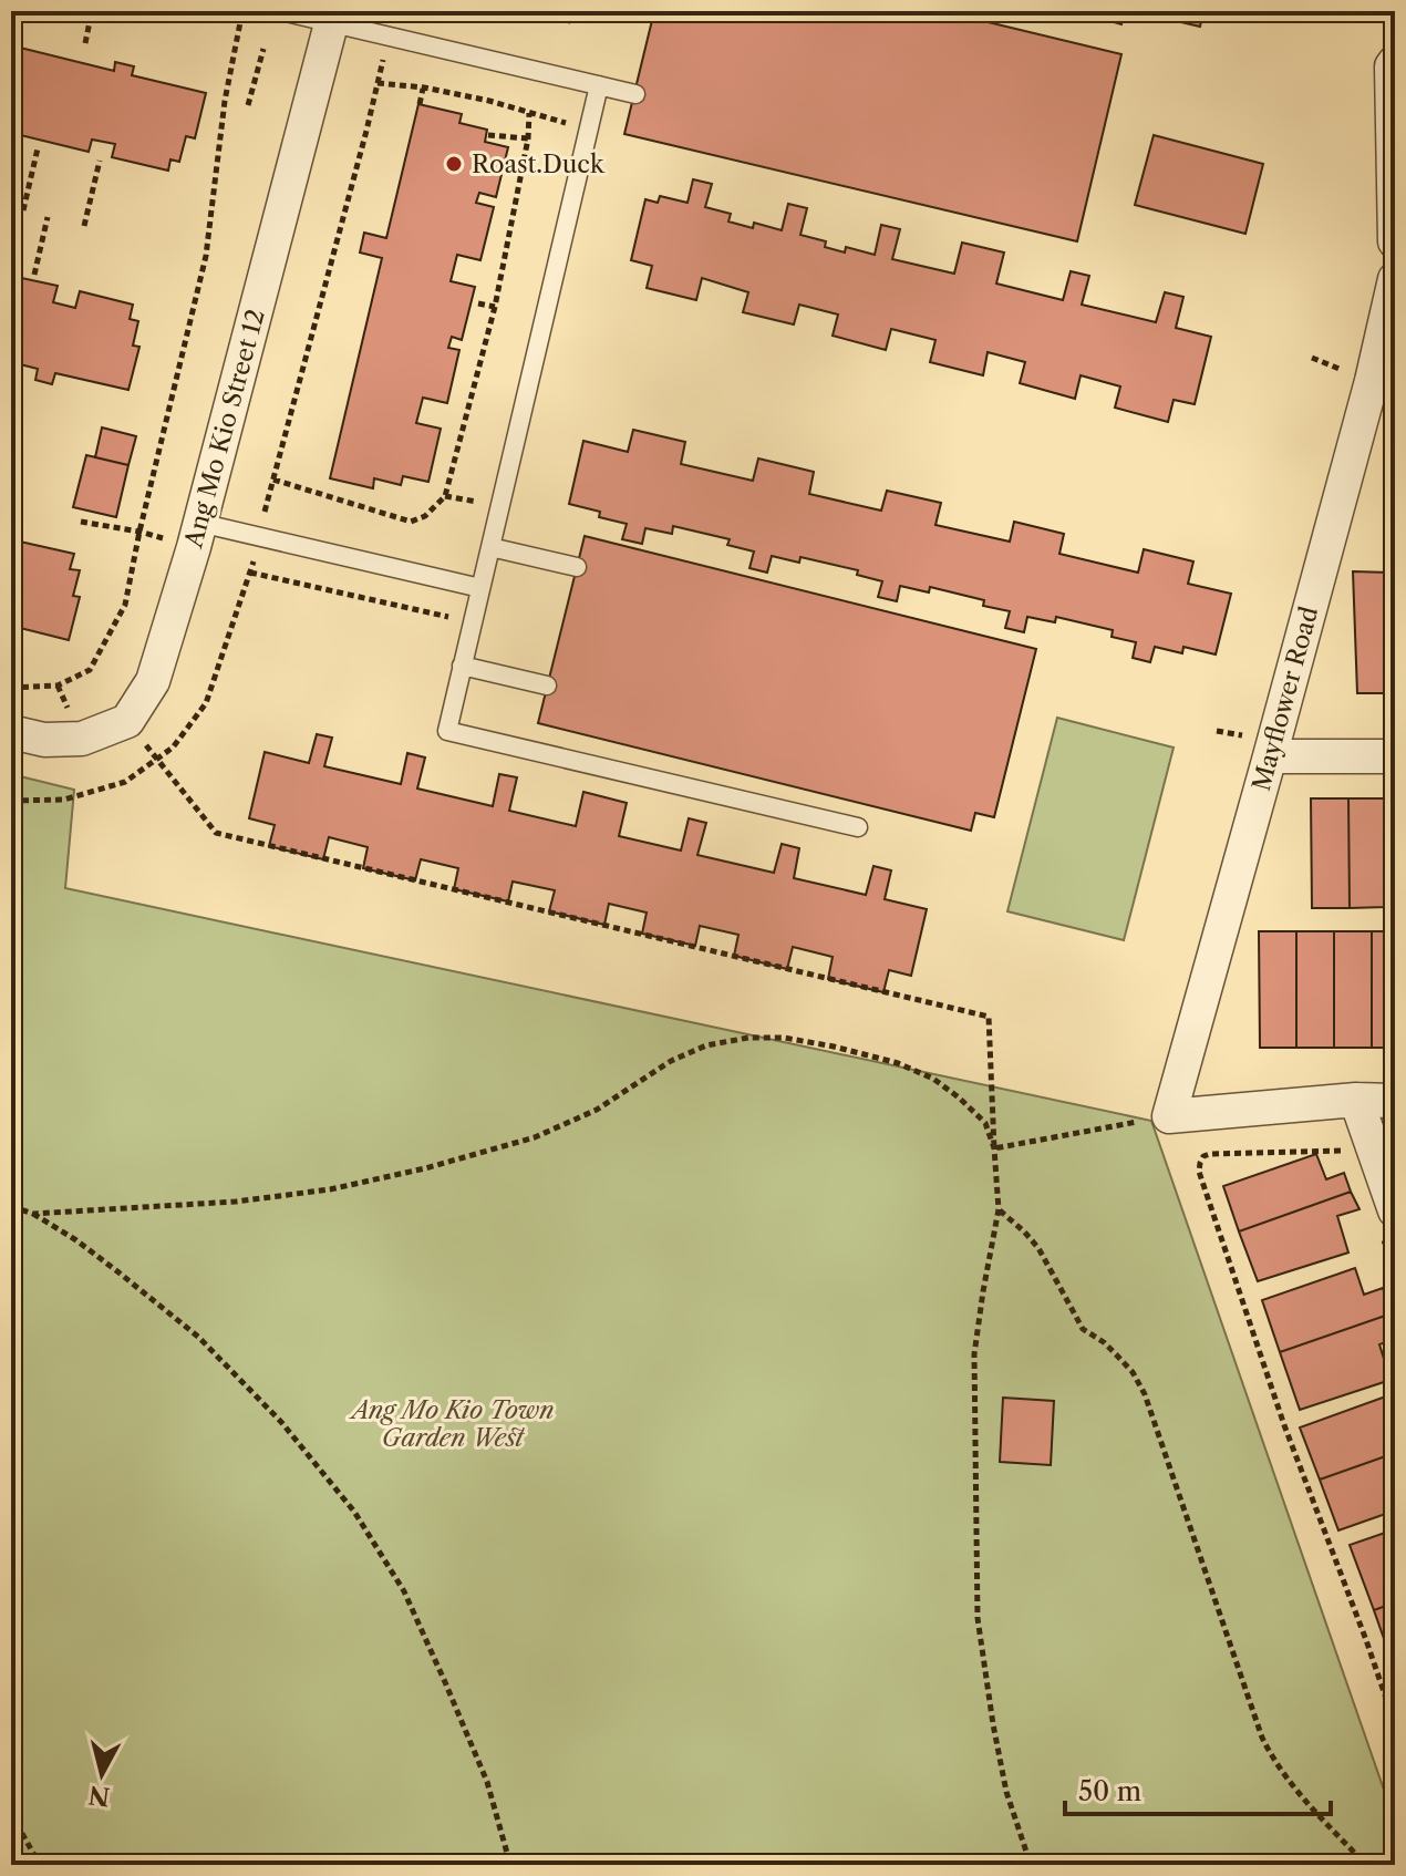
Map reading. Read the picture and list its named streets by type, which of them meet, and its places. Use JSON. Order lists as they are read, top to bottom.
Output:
{
  "streets": {
    "street": ["Ang Mo Kio Street 12", "Mayflower Road"]
  },
  "parks": ["Ang Mo Kio Town Garden West"],
  "places": ["Roast.Duck"],
  "scale_bar": "50 m",
  "north": "bottom"
}
